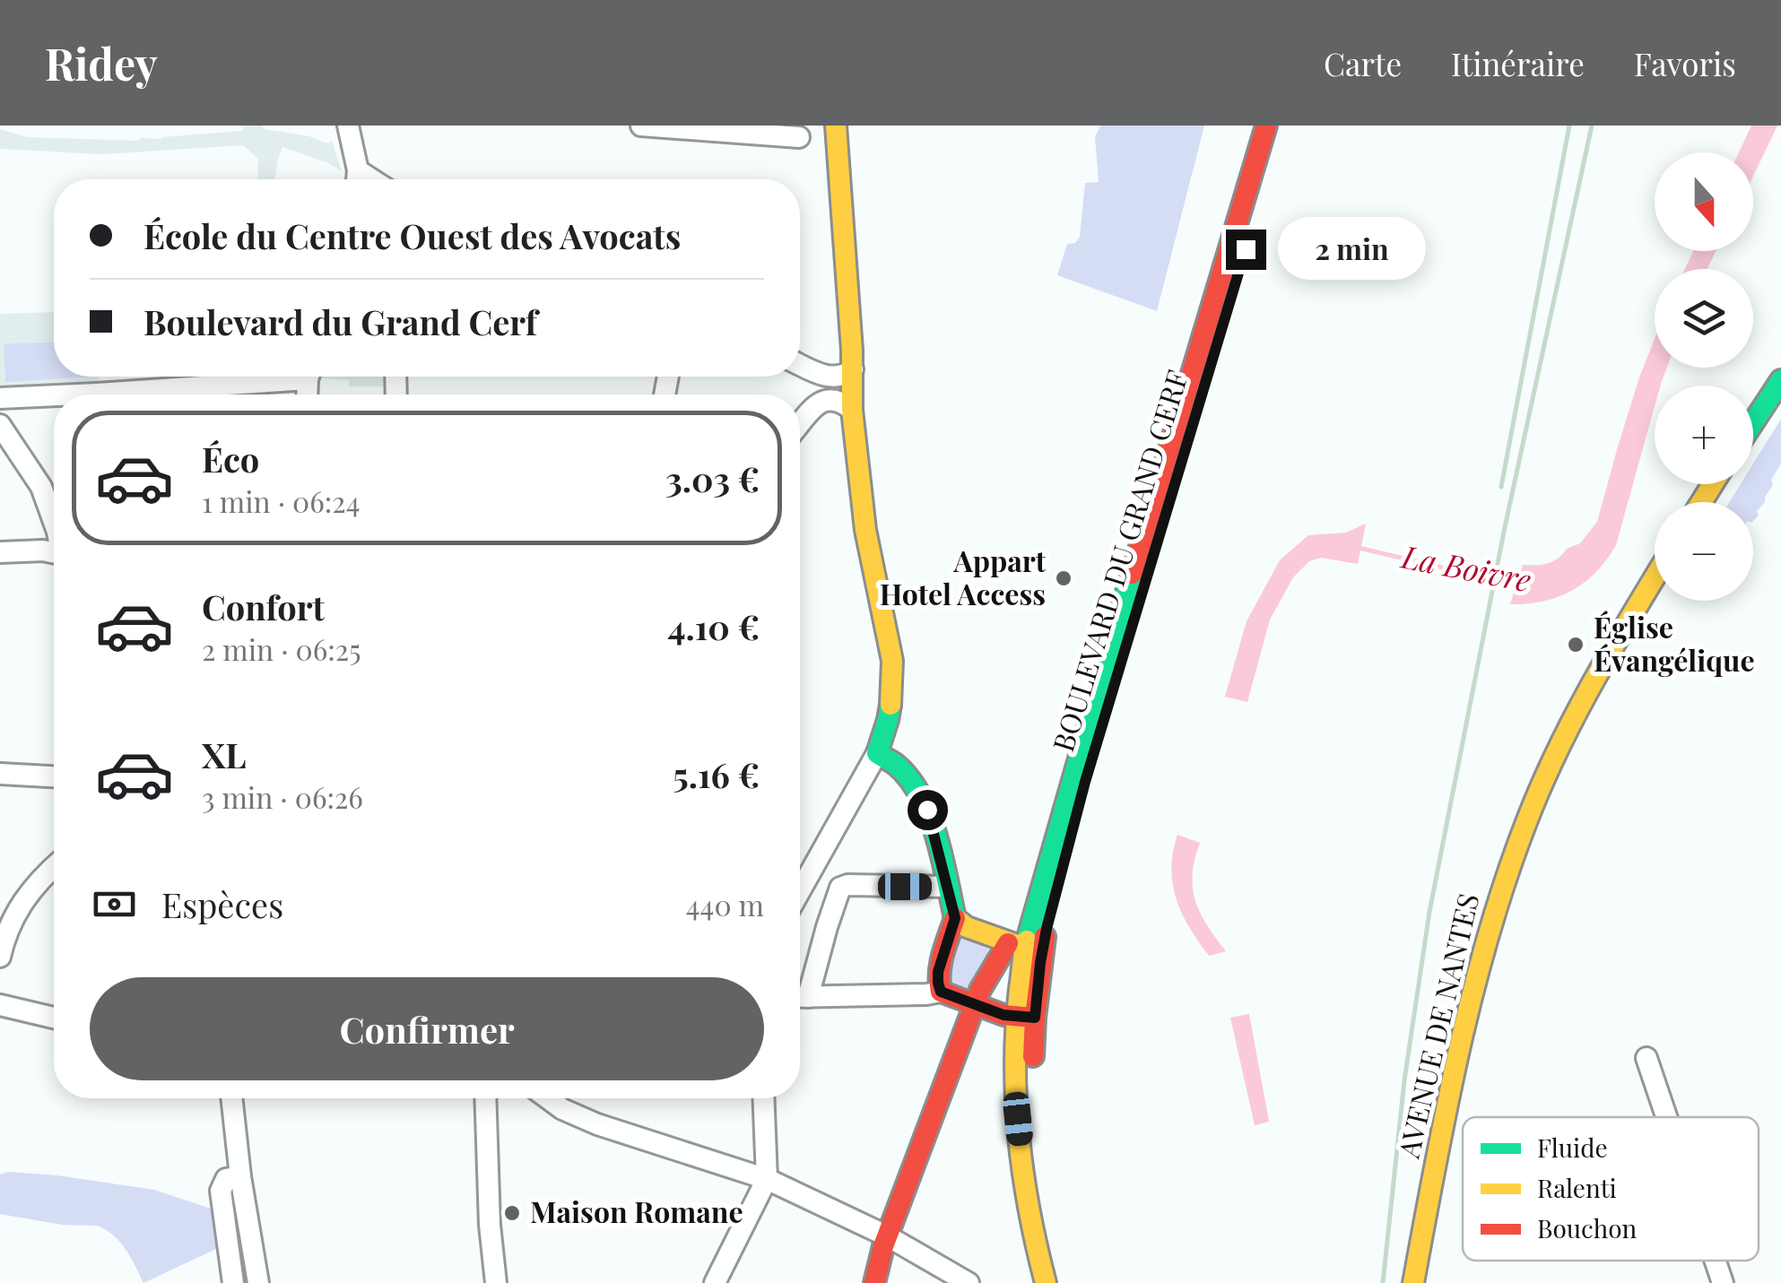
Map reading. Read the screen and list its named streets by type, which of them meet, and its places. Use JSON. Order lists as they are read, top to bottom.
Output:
{
  "streets": {
    "main road": ["BOULEVARD DU GRAND CERF", "AVENUE DE NANTES"]
  },
  "water": ["La Boivre"],
  "places": ["Appart Hotel Access", "Église Évangélique", "Maison Romane"],
  "legend": ["Fluide", "Ralenti", "Bouchon"],
  "north": "bottom",
  "page": {
    "header": "Ridey",
    "nav": ["Carte", "Itinéraire", "Favoris"],
    "map_buttons": ["+", "−"],
    "banner": ["École du Centre Ouest des Avocats", "Boulevard du Grand Cerf"],
    "bubble": "2 min",
    "list": [
      {
        "name": "Éco",
        "note": "1 min · 06:24",
        "value": "3.03 €"
      },
      {
        "name": "Confort",
        "note": "2 min · 06:25",
        "value": "4.10 €"
      },
      {
        "name": "XL",
        "note": "3 min · 06:26",
        "value": "5.16 €"
      }
    ],
    "pay": ["Espèces", "440 m"],
    "buttons": "Confirmer"
  }
}
